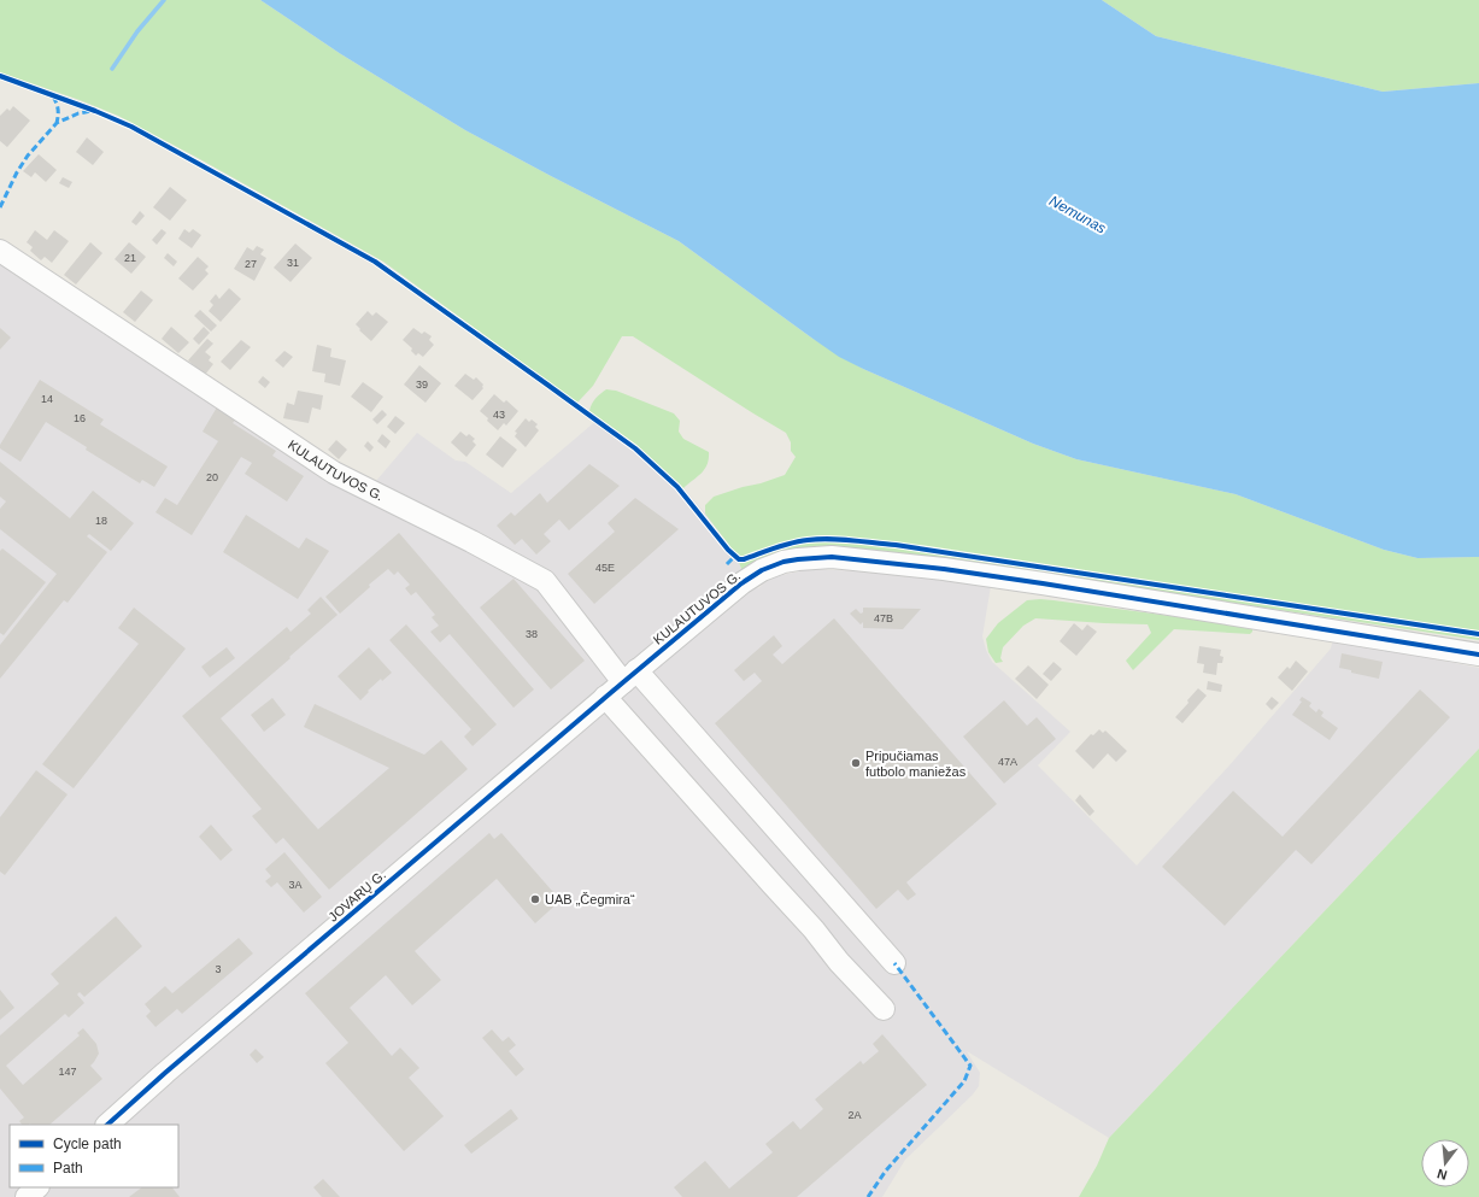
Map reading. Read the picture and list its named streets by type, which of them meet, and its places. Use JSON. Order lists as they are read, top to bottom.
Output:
{
  "streets": {
    "street": ["KULAUTUVOS G.", "JOVARŲ G."]
  },
  "crossings": [
    ["KULAUTUVOS G.", "JOVARŲ G."]
  ],
  "water": ["Nemunas"],
  "places": ["Pripučiamas futbolo maniežas", "UAB „Čegmira“"],
  "house_numbers": [
    "21",
    "31",
    "27",
    "39",
    "14",
    "43",
    "16",
    "20",
    "18",
    "45E",
    "47B",
    "38",
    "47A",
    "3A",
    "3",
    "147",
    "2A"
  ],
  "legend": ["Cycle path", "Path"],
  "north": "bottom"
}
